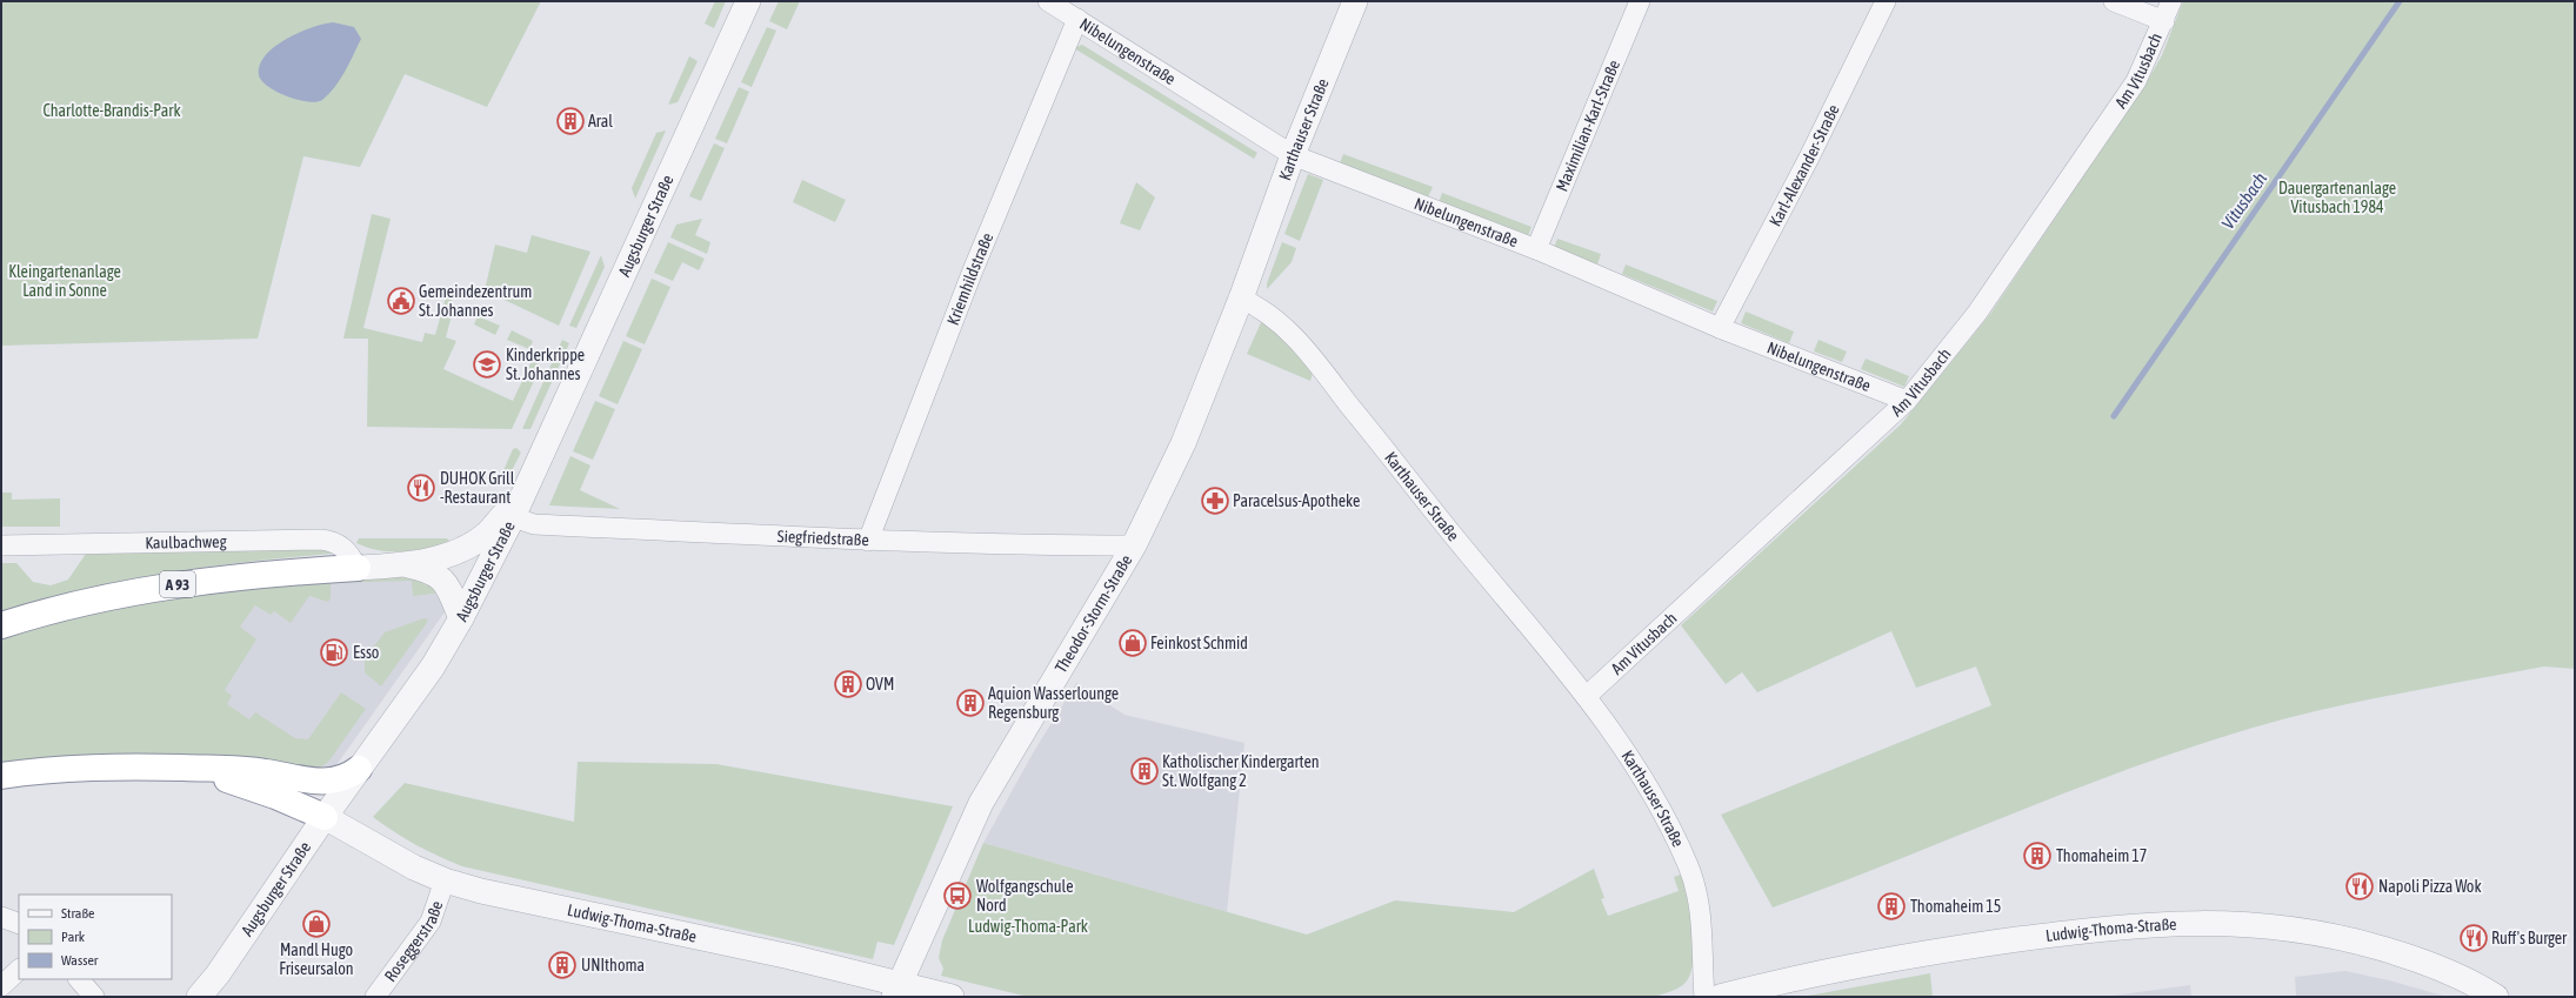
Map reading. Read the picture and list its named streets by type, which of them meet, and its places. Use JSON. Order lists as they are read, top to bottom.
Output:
{
  "streets": {
    "highway": ["A 93"],
    "street": [
      "Nibelungenstraße",
      "Am Vitusbach",
      "Maximilian-Karl-Straße",
      "Karthauser Straße",
      "Karl-Alexander-Straße",
      "Augsburger Straße",
      "Kriemhildstraße",
      "Siegfriedstraße",
      "Kaulbachweg",
      "Theodor-Storm-Straße",
      "Ludwig-Thoma-Straße",
      "Roseggerstraße"
    ]
  },
  "crossings": [
    ["Nibelungenstraße", "Am Vitusbach"],
    ["Nibelungenstraße", "Maximilian-Karl-Straße"],
    ["Nibelungenstraße", "Karthauser Straße"],
    ["Nibelungenstraße", "Karl-Alexander-Straße"],
    ["Nibelungenstraße", "Kriemhildstraße"],
    ["Am Vitusbach", "Karthauser Straße"],
    ["Karthauser Straße", "Theodor-Storm-Straße"],
    ["Augsburger Straße", "Siegfriedstraße"],
    ["Augsburger Straße", "Ludwig-Thoma-Straße"],
    ["Kriemhildstraße", "Siegfriedstraße"],
    ["Siegfriedstraße", "Theodor-Storm-Straße"],
    ["Kaulbachweg", "A 93"],
    ["Theodor-Storm-Straße", "Ludwig-Thoma-Straße"],
    ["Ludwig-Thoma-Straße", "Roseggerstraße"]
  ],
  "water": ["Vitusbach"],
  "parks": [
    "Charlotte-Brandis-Park",
    "Dauergartenanlage Vitusbach 1984",
    "Kleingartenanlage Land in Sonne",
    "Ludwig-Thoma-Park"
  ],
  "places": {
    "building": [
      "Aral",
      "OVM",
      "Aquion Wasserlounge Regensburg",
      "Katholischer Kindergarten St. Wolfgang 2",
      "Thomaheim 17",
      "Thomaheim 15",
      "UNIthoma"
    ],
    "public building": ["Gemeindezentrum St. Johannes"],
    "school or university": ["Kinderkrippe St. Johannes"],
    "restaurant": ["DUHOK Grill -Restaurant", "Napoli Pizza Wok", "Ruff's Burger"],
    "pharmacy": ["Paracelsus-Apotheke"],
    "shop": ["Feinkost Schmid", "Mandl Hugo Friseursalon"],
    "fuel station": ["Esso"],
    "bus stop": ["Wolfgangschule Nord"]
  },
  "legend": ["Straße", "Park", "Wasser"]
}
